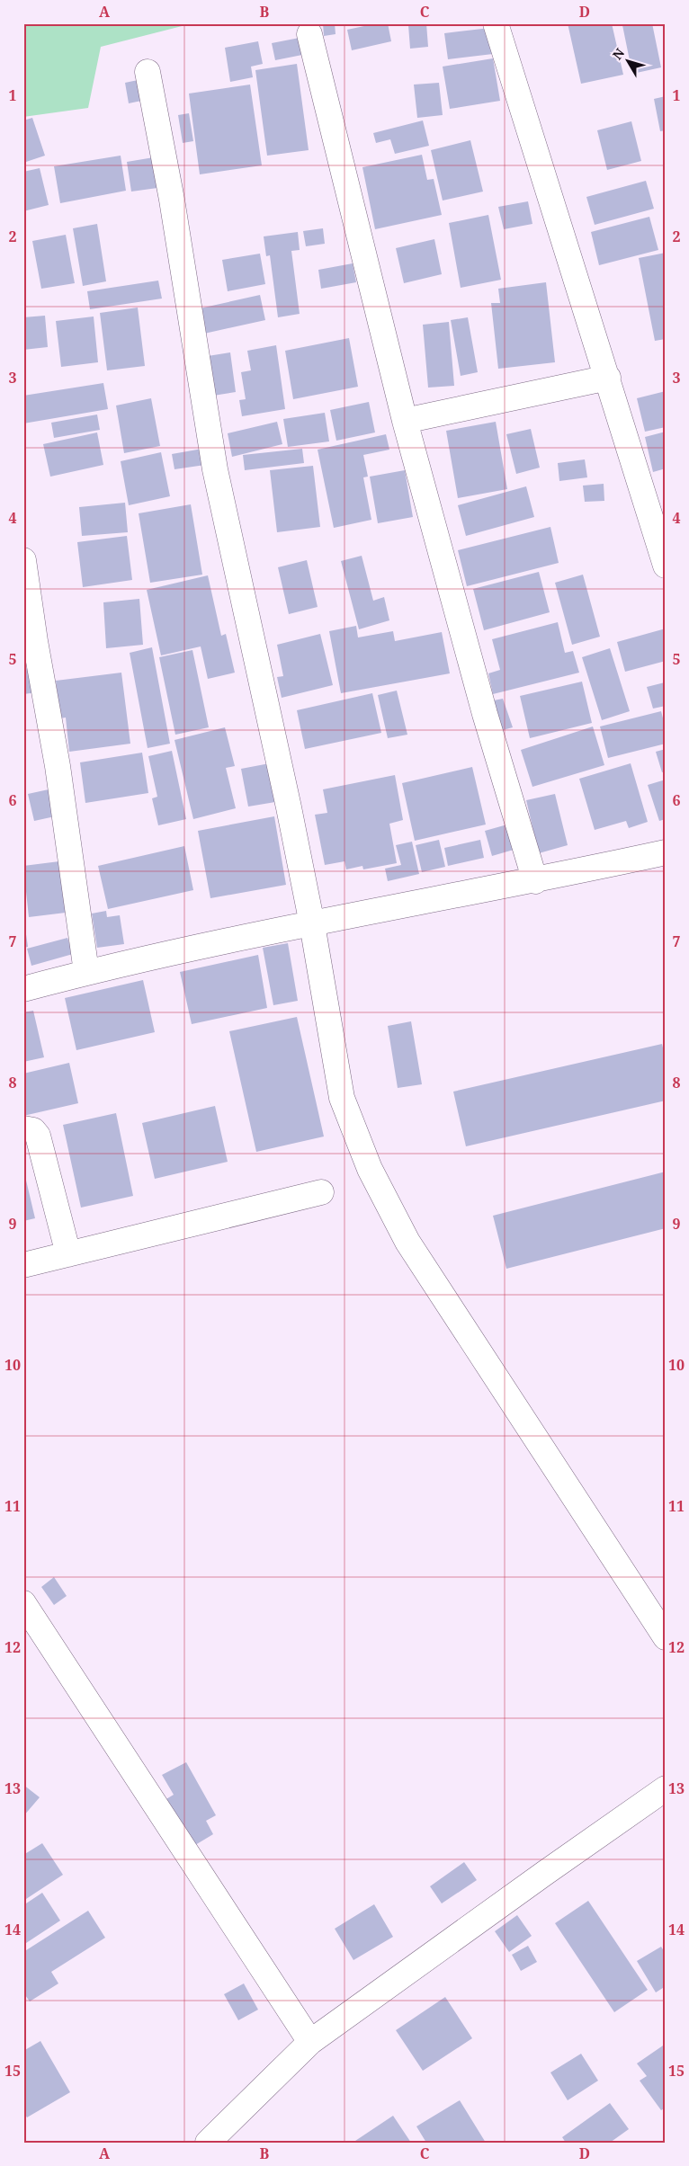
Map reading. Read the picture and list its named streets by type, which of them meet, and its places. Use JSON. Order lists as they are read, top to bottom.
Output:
{
  "north": "top left",
  "grid": {
    "columns": [
      "A",
      "B",
      "C",
      "D"
    ],
    "rows": [
      "1",
      "2",
      "3",
      "4",
      "5",
      "6",
      "7",
      "8",
      "9",
      "10",
      "11",
      "12",
      "13",
      "14",
      "15"
    ]
  }
}
